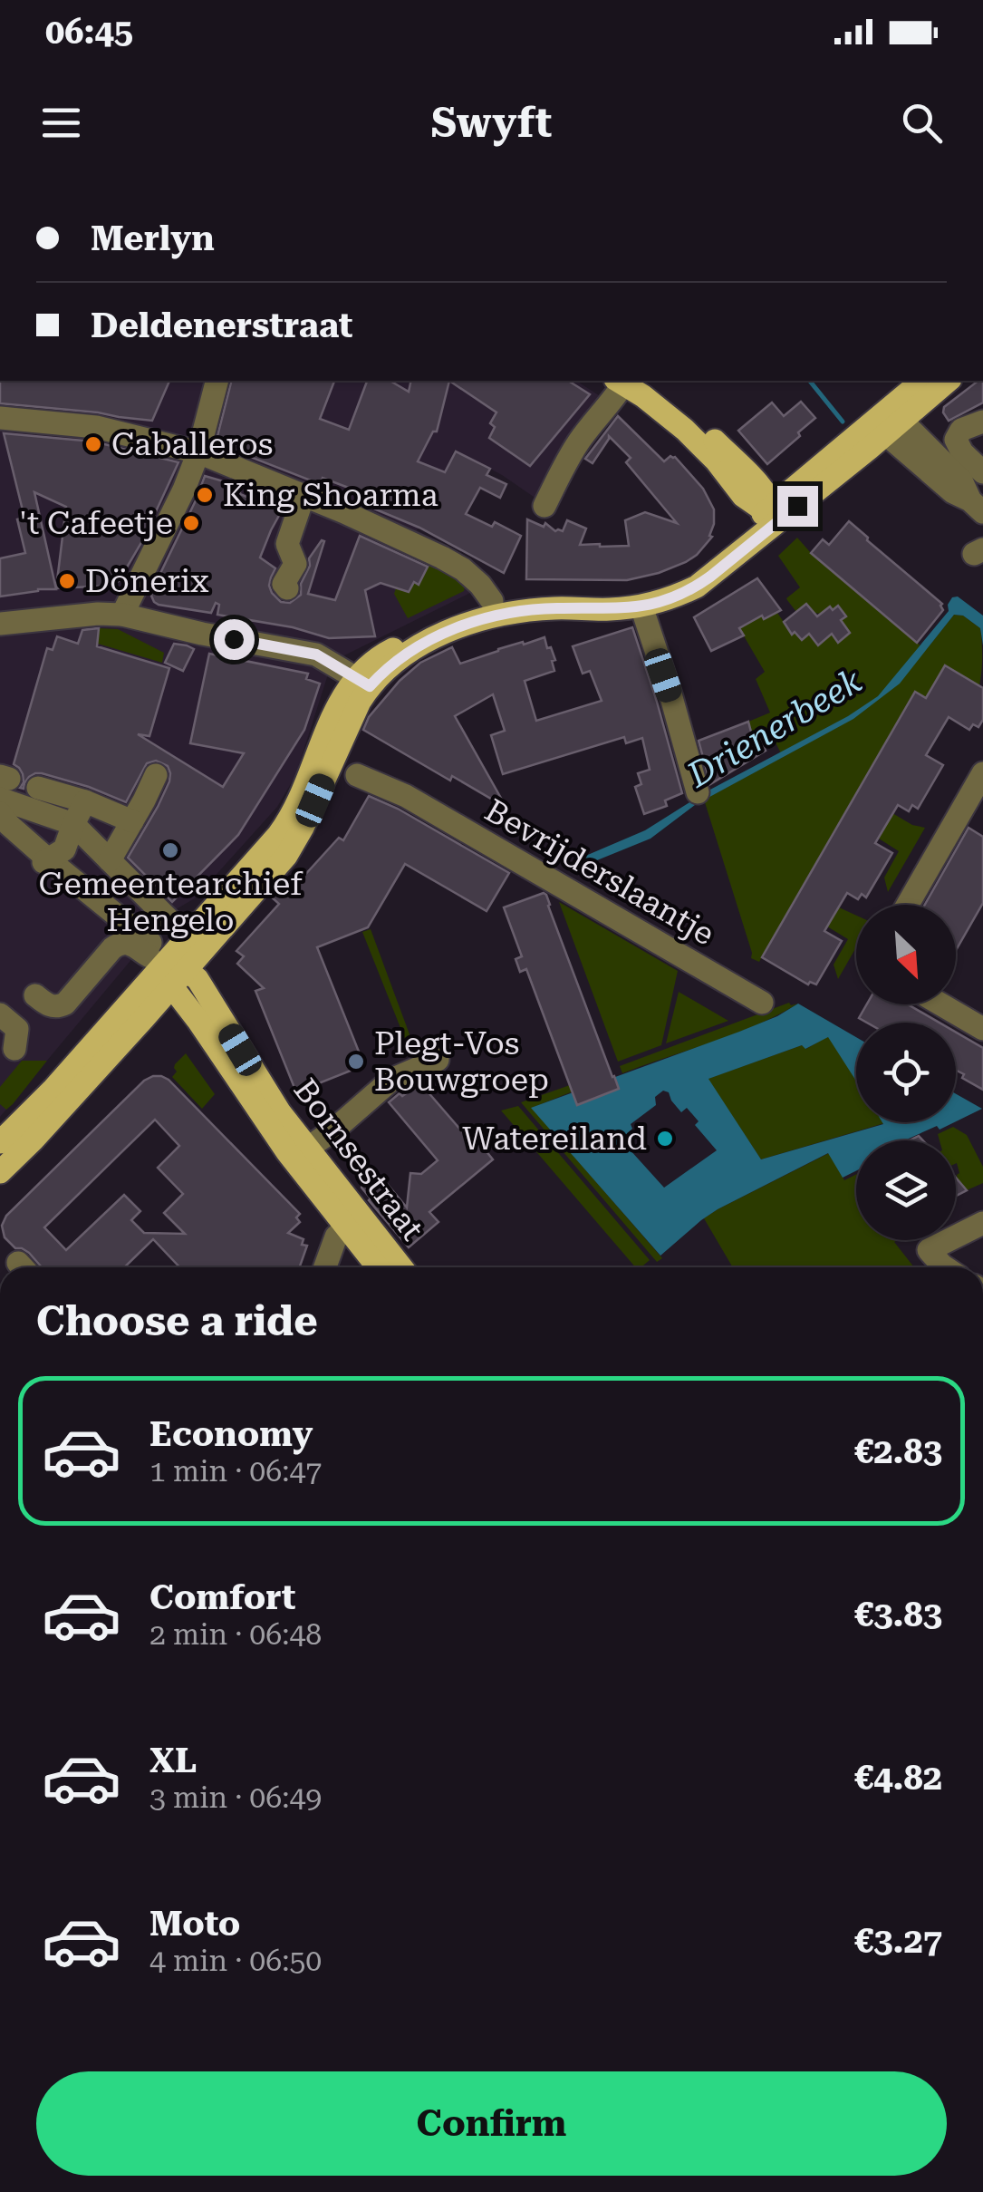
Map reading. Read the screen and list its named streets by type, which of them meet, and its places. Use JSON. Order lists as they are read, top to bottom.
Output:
{
  "streets": {
    "main road": ["Bornsestraat"],
    "street": ["Bevrijderslaantje"]
  },
  "water": ["Drienerbeek"],
  "places": [
    "Caballeros",
    "King Shoarma",
    "'t Cafeetje",
    "Dönerix",
    "Gemeentearchief Hengelo",
    "Plegt-Vos Bouwgroep",
    "Watereiland"
  ],
  "north": "bottom right",
  "page": {
    "status": "06:45",
    "header": "Swyft",
    "banner": ["Merlyn", "Deldenerstraat"],
    "heading": "Choose a ride",
    "list": [
      {
        "name": "Economy",
        "note": "1 min · 06:47",
        "value": "€2.83"
      },
      {
        "name": "Comfort",
        "note": "2 min · 06:48",
        "value": "€3.83"
      },
      {
        "name": "XL",
        "note": "3 min · 06:49",
        "value": "€4.82"
      },
      {
        "name": "Moto",
        "note": "4 min · 06:50",
        "value": "€3.27"
      }
    ],
    "buttons": "Confirm"
  }
}
